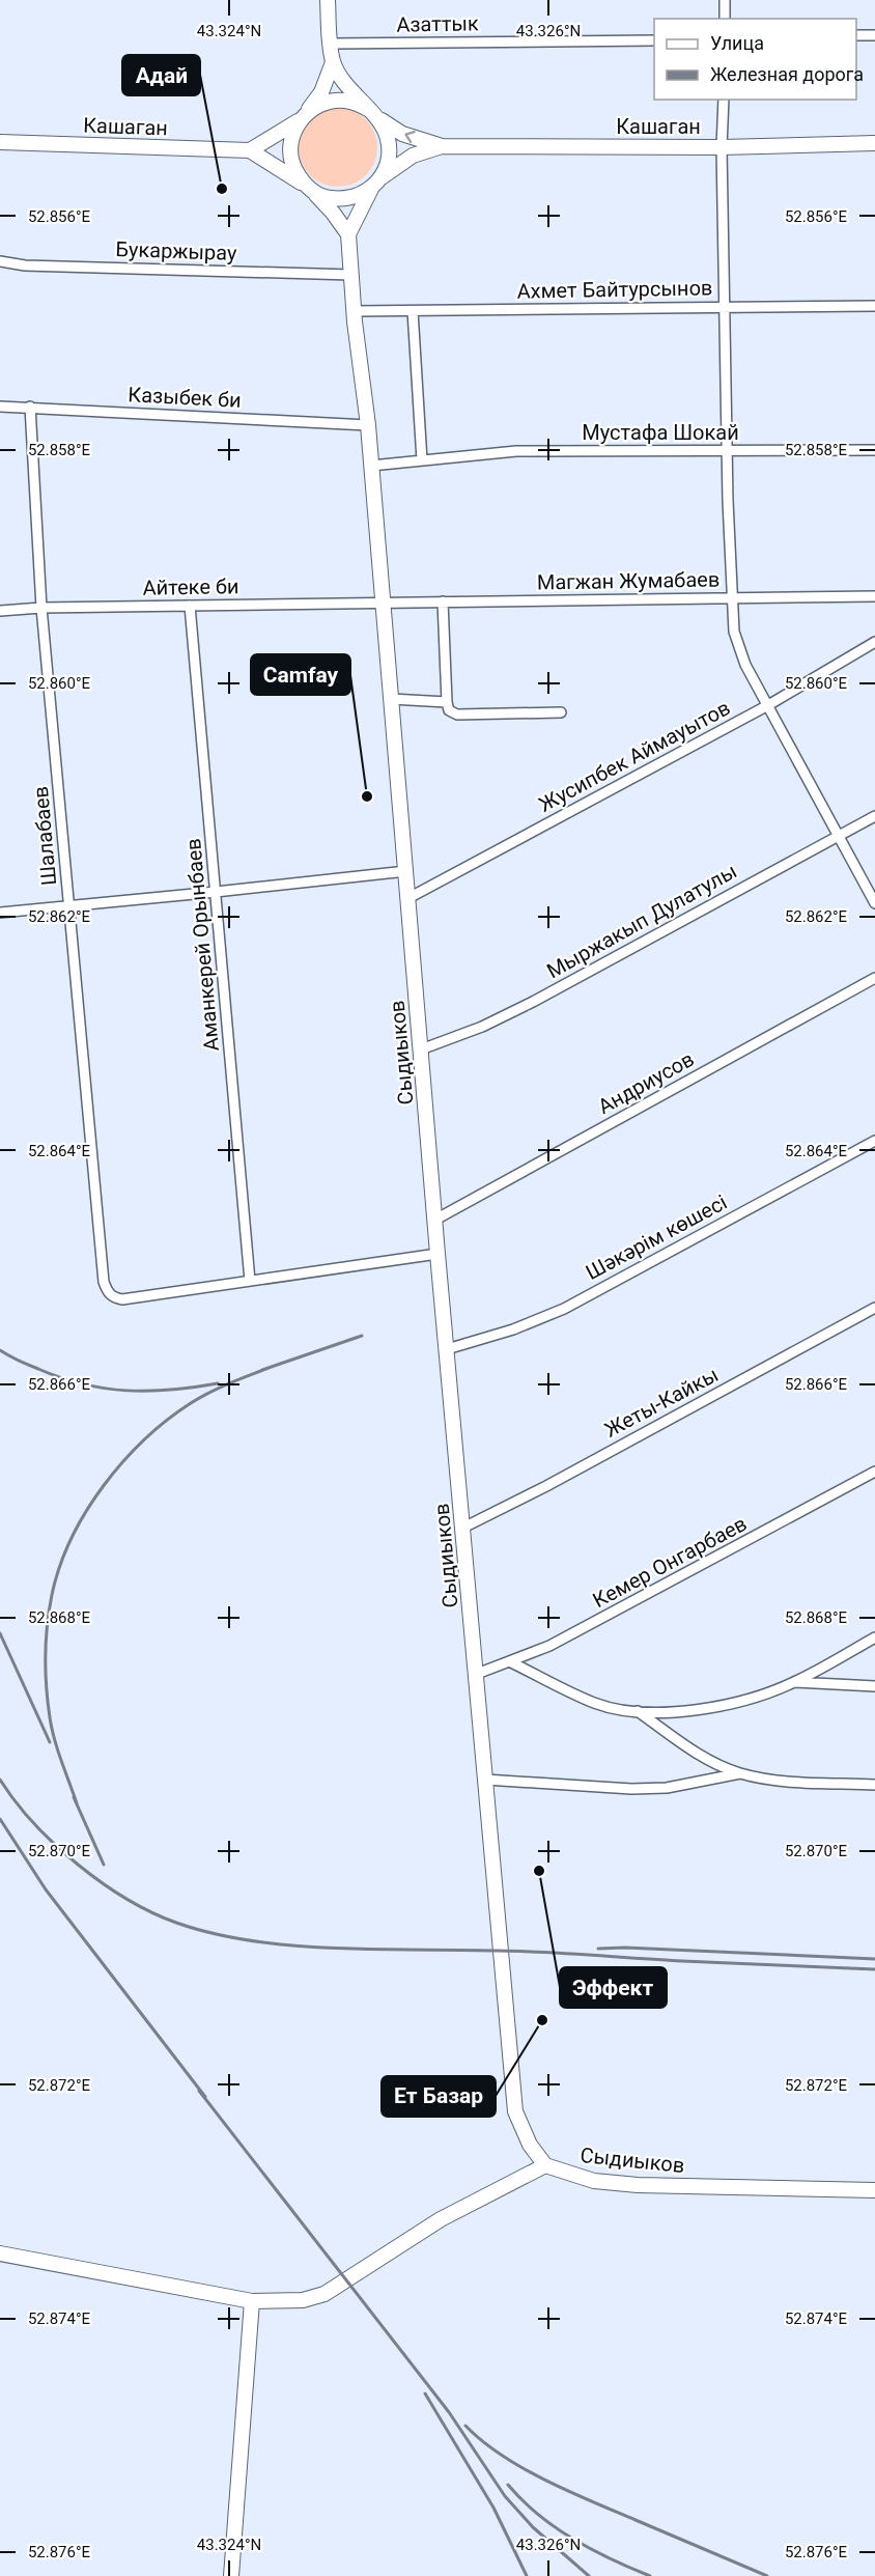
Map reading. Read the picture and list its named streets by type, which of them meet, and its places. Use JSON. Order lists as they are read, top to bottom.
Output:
{
  "streets": {
    "street": [
      "Азаттык",
      "Кашаган",
      "Букаржырау",
      "Ахмет Байтурсынов",
      "Казыбек би",
      "Мустафа Шокай",
      "Магжан Жумабаев",
      "Айтеке би",
      "Жусипбек Аймауытов",
      "Шалабаев",
      "Мыржакып Дулатулы",
      "Аманкерей Орынбаев",
      "Сыдиыков",
      "Андриусов",
      "Шәкәрім көшесі",
      "Жеты-Кайкы",
      "Кемер Онгарбаев"
    ]
  },
  "crossings": [
    ["Букаржырау", "Сыдиыков"],
    ["Ахмет Байтурсынов", "Сыдиыков"],
    ["Казыбек би", "Шалабаев"],
    ["Казыбек би", "Сыдиыков"],
    ["Мустафа Шокай", "Сыдиыков"],
    ["Магжан Жумабаев", "Айтеке би"],
    ["Магжан Жумабаев", "Сыдиыков"],
    ["Айтеке би", "Шалабаев"],
    ["Айтеке би", "Аманкерей Орынбаев"],
    ["Айтеке би", "Сыдиыков"],
    ["Жусипбек Аймауытов", "Сыдиыков"],
    ["Шалабаев", "Аманкерей Орынбаев"],
    ["Мыржакып Дулатулы", "Сыдиыков"],
    ["Сыдиыков", "Андриусов"],
    ["Сыдиыков", "Шәкәрім көшесі"],
    ["Сыдиыков", "Жеты-Кайкы"],
    ["Сыдиыков", "Кемер Онгарбаев"]
  ],
  "places": [
    "Адай",
    "Camfay",
    "Эффект",
    "Ет Базар"
  ],
  "legend": ["Улица", "Железная дорога"],
  "coordinates": [
    "43.324°N",
    "43.326°N",
    "52.856°E",
    "52.858°E",
    "52.860°E",
    "52.862°E",
    "52.864°E",
    "52.866°E",
    "52.868°E",
    "52.870°E",
    "52.872°E",
    "52.874°E",
    "52.876°E"
  ]
}
